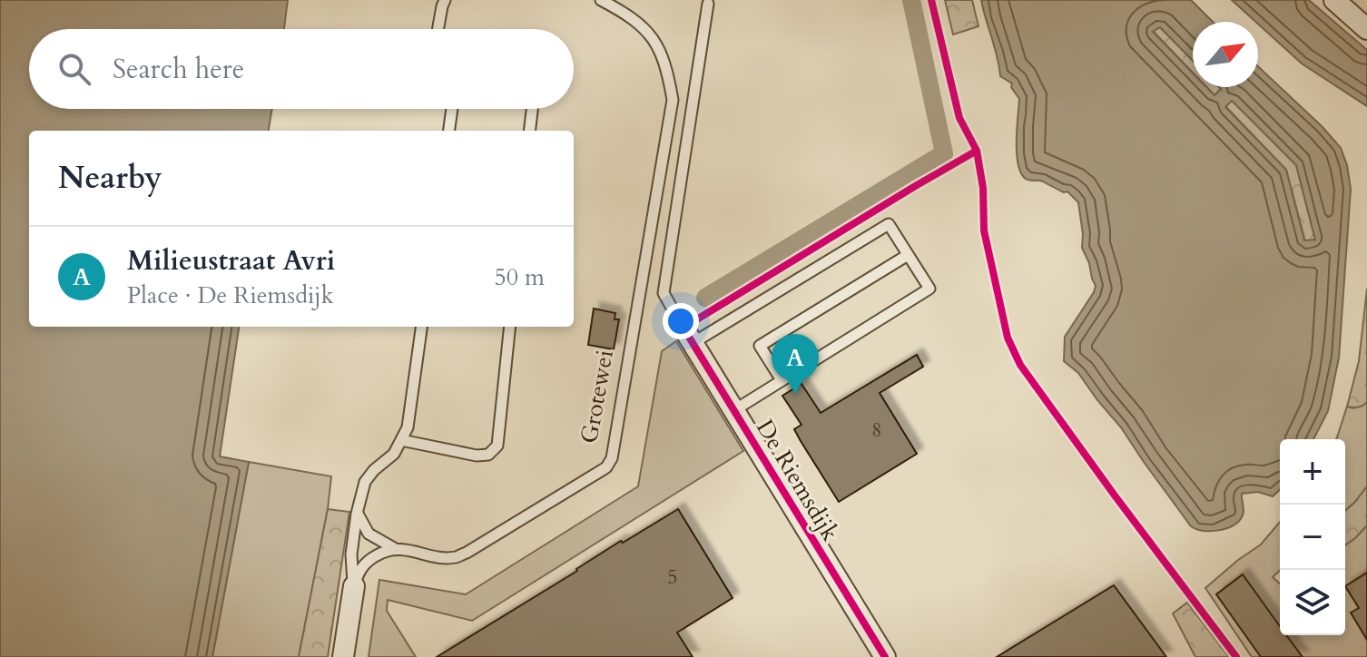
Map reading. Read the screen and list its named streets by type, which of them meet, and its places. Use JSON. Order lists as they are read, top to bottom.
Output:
{
  "streets": {
    "street": ["De Riemsdijk"],
    "lane": ["Grotewei"]
  },
  "house_numbers": ["8", "5"],
  "north": "top right",
  "page": {
    "search": "Search here",
    "heading": "Nearby",
    "list": [
      {
        "mark": "A",
        "name": "Milieustraat Avri",
        "note": "Place · De Riemsdijk",
        "value": "50 m"
      }
    ],
    "pins": "A",
    "map_buttons": ["+", "−"]
  }
}
